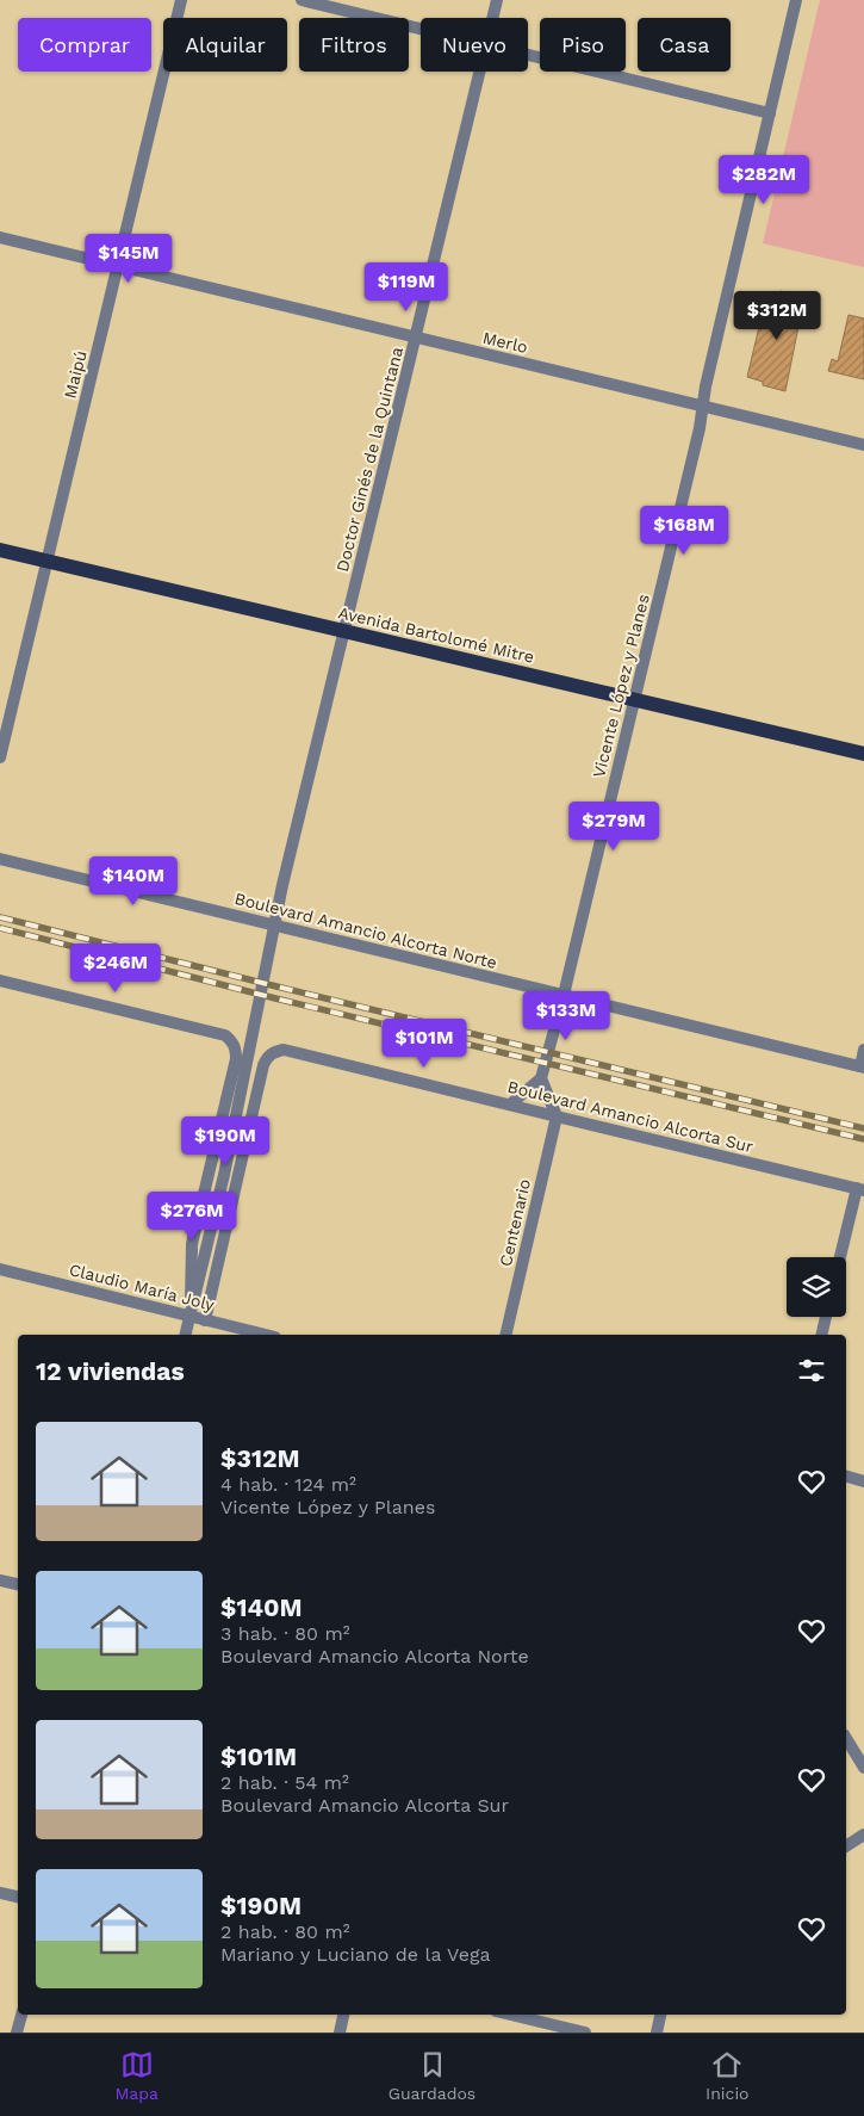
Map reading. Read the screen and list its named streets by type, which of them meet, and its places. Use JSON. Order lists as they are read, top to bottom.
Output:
{
  "streets": {
    "main road": ["Avenida Bartolomé Mitre"],
    "street": [
      "Merlo",
      "Maipú",
      "Doctor Ginés de la Quintana",
      "Vicente López y Planes",
      "Boulevard Amancio Alcorta Norte",
      "Boulevard Amancio Alcorta Sur",
      "Centenario",
      "Claudio María Joly"
    ]
  },
  "crossings": [
    ["Merlo", "Maipú"],
    ["Merlo", "Doctor Ginés de la Quintana"],
    ["Merlo", "Vicente López y Planes"],
    ["Maipú", "Avenida Bartolomé Mitre"],
    ["Doctor Ginés de la Quintana", "Avenida Bartolomé Mitre"],
    ["Doctor Ginés de la Quintana", "Boulevard Amancio Alcorta Norte"],
    ["Doctor Ginés de la Quintana", "Claudio María Joly"],
    ["Avenida Bartolomé Mitre", "Vicente López y Planes"],
    ["Vicente López y Planes", "Boulevard Amancio Alcorta Norte"],
    ["Boulevard Amancio Alcorta Sur", "Centenario"],
    ["Boulevard Amancio Alcorta Sur", "Claudio María Joly"]
  ],
  "page": {
    "chip": [
      "Comprar",
      "Alquilar",
      "Filtros",
      "Nuevo",
      "Piso",
      "Casa"
    ],
    "price": [
      "$282M",
      "$145M",
      "$119M",
      "$312M",
      "$168M",
      "$279M",
      "$140M",
      "$246M",
      "$133M",
      "$101M",
      "$190M",
      "$276M"
    ],
    "heading": "12 viviendas",
    "list": [
      {
        "name": "$312M",
        "note": "4 hab. · 124 m² · Vicente López y Planes"
      },
      {
        "name": "$140M",
        "note": "3 hab. · 80 m² · Boulevard Amancio Alcorta Norte"
      },
      {
        "name": "$101M",
        "note": "2 hab. · 54 m² · Boulevard Amancio Alcorta Sur"
      },
      {
        "name": "$190M",
        "note": "2 hab. · 80 m² · Mariano y Luciano de la Vega"
      }
    ],
    "tabs": ["Mapa", "Guardados", "Inicio"]
  }
}
